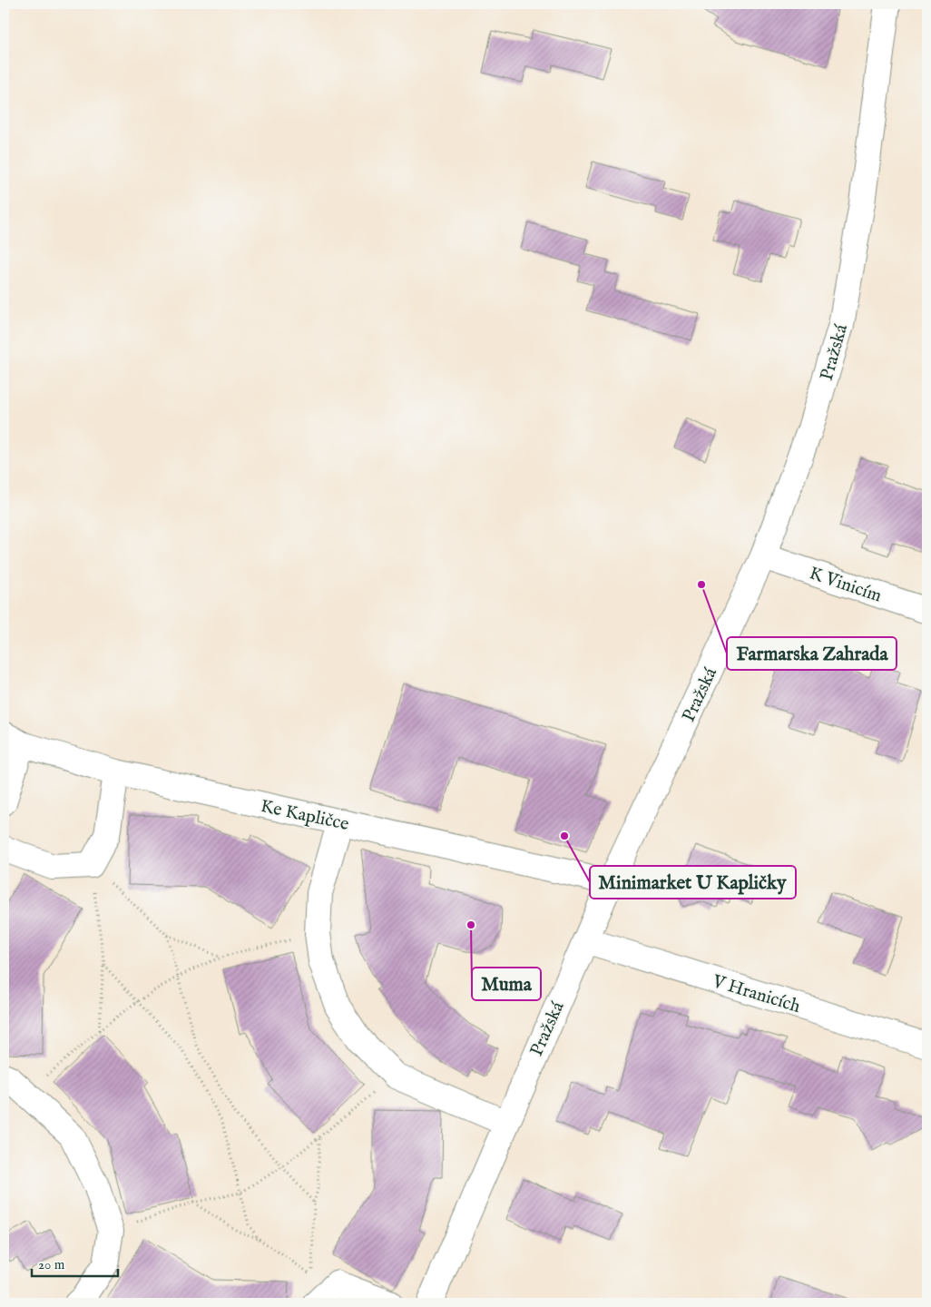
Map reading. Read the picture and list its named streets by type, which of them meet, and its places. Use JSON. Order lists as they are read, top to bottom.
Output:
{
  "streets": {
    "street": [
      "Pražská",
      "K Vinicím",
      "Ke Kapličce",
      "V Hranicích"
    ]
  },
  "crossings": [
    ["Pražská", "K Vinicím"],
    ["Pražská", "Ke Kapličce"],
    ["Pražská", "V Hranicích"]
  ],
  "places": ["Farmarska Zahrada", "Minimarket U Kapličky", "Muma"],
  "scale_bar": "20 m"
}
